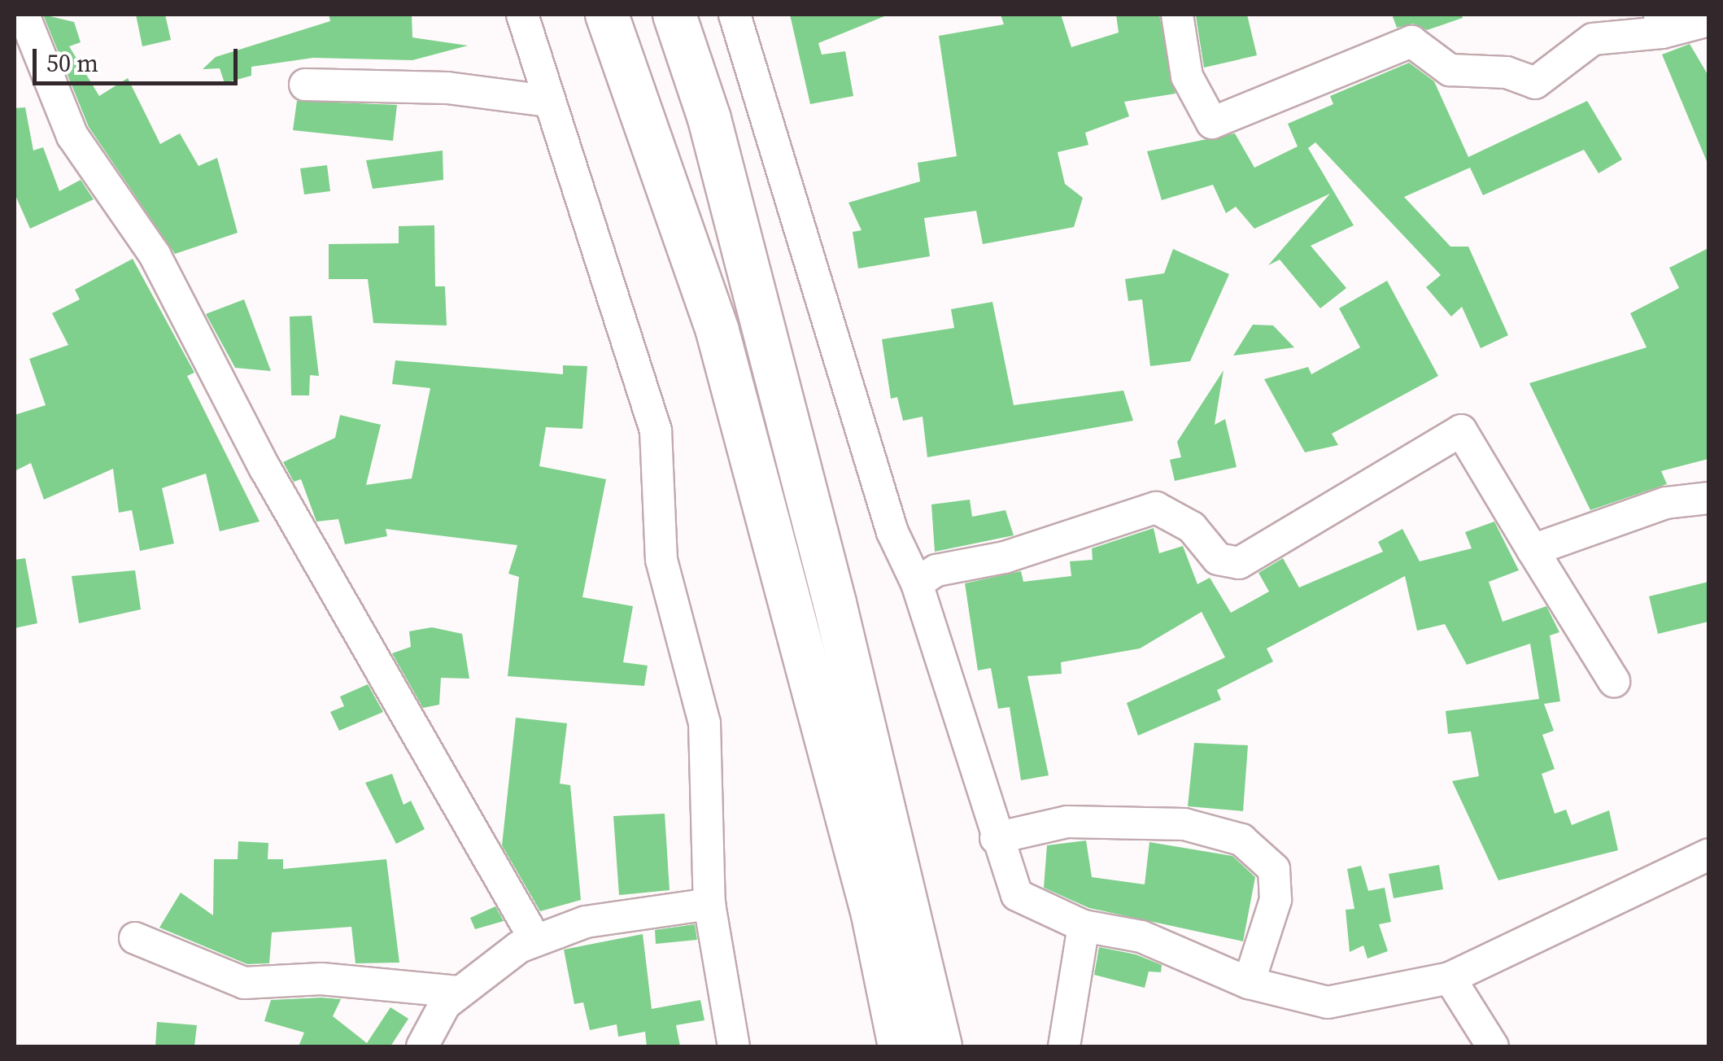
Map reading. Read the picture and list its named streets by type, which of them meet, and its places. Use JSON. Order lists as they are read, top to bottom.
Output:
{
  "scale_bar": "50 m"
}
